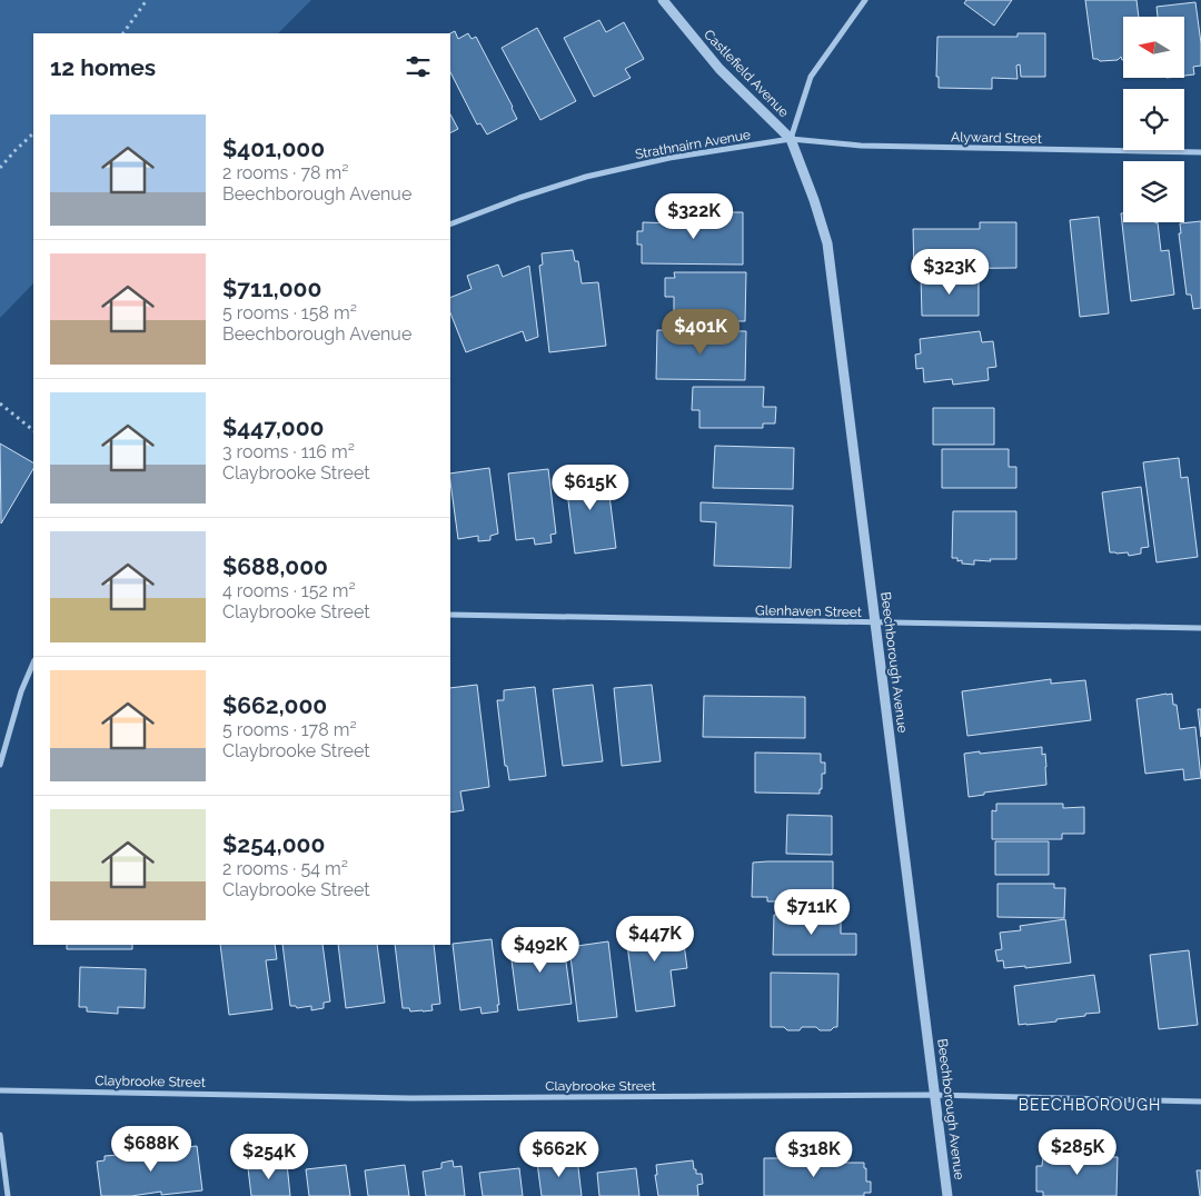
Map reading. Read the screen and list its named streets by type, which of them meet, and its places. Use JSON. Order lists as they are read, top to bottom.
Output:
{
  "streets": {
    "street": [
      "Castlefield Avenue",
      "Alyward Street",
      "Strathnairn Avenue",
      "Glenhaven Street",
      "Beechborough Avenue",
      "Claybrooke Street"
    ]
  },
  "crossings": [
    ["Castlefield Avenue", "Alyward Street"],
    ["Castlefield Avenue", "Strathnairn Avenue"],
    ["Castlefield Avenue", "Beechborough Avenue"],
    ["Alyward Street", "Strathnairn Avenue"],
    ["Alyward Street", "Beechborough Avenue"],
    ["Strathnairn Avenue", "Beechborough Avenue"],
    ["Glenhaven Street", "Beechborough Avenue"],
    ["Beechborough Avenue", "Claybrooke Street"]
  ],
  "districts": ["BEECHBOROUGH"],
  "north": "left",
  "page": {
    "heading": "12 homes",
    "list": [
      {
        "name": "$401,000",
        "note": "2 rooms · 78 m² · Beechborough Avenue"
      },
      {
        "name": "$711,000",
        "note": "5 rooms · 158 m² · Beechborough Avenue"
      },
      {
        "name": "$447,000",
        "note": "3 rooms · 116 m² · Claybrooke Street"
      },
      {
        "name": "$688,000",
        "note": "4 rooms · 152 m² · Claybrooke Street"
      },
      {
        "name": "$662,000",
        "note": "5 rooms · 178 m² · Claybrooke Street"
      },
      {
        "name": "$254,000",
        "note": "2 rooms · 54 m² · Claybrooke Street"
      }
    ],
    "price": [
      "$322K",
      "$323K",
      "$401K",
      "$615K",
      "$711K",
      "$447K",
      "$492K",
      "$688K",
      "$285K",
      "$662K",
      "$318K",
      "$254K"
    ]
  }
}
